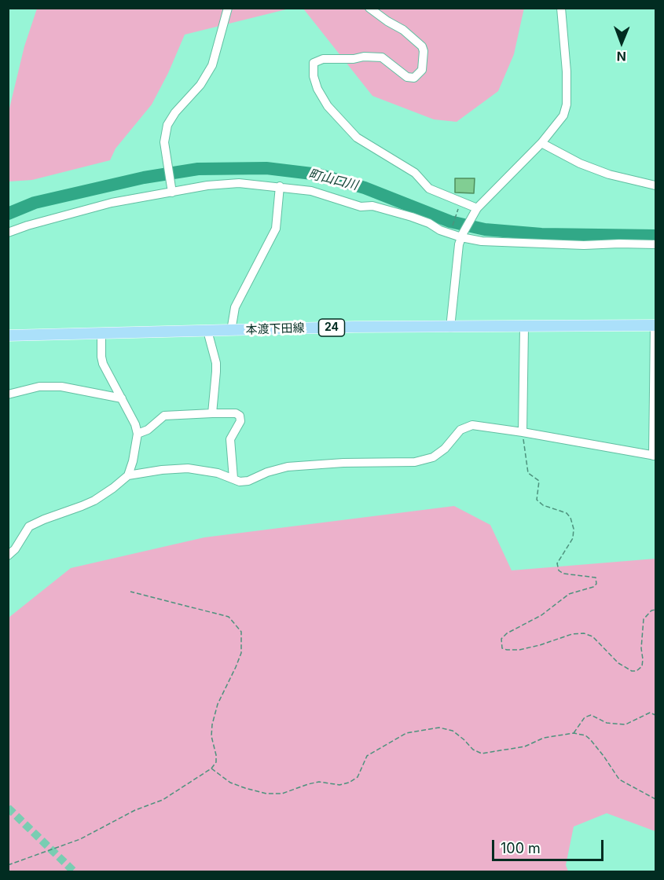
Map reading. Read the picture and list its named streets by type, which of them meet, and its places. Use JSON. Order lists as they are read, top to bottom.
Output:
{
  "streets": {
    "main road": ["24", "本渡下田線"]
  },
  "water": ["町山口川"],
  "scale_bar": "100 m",
  "north": "bottom"
}
